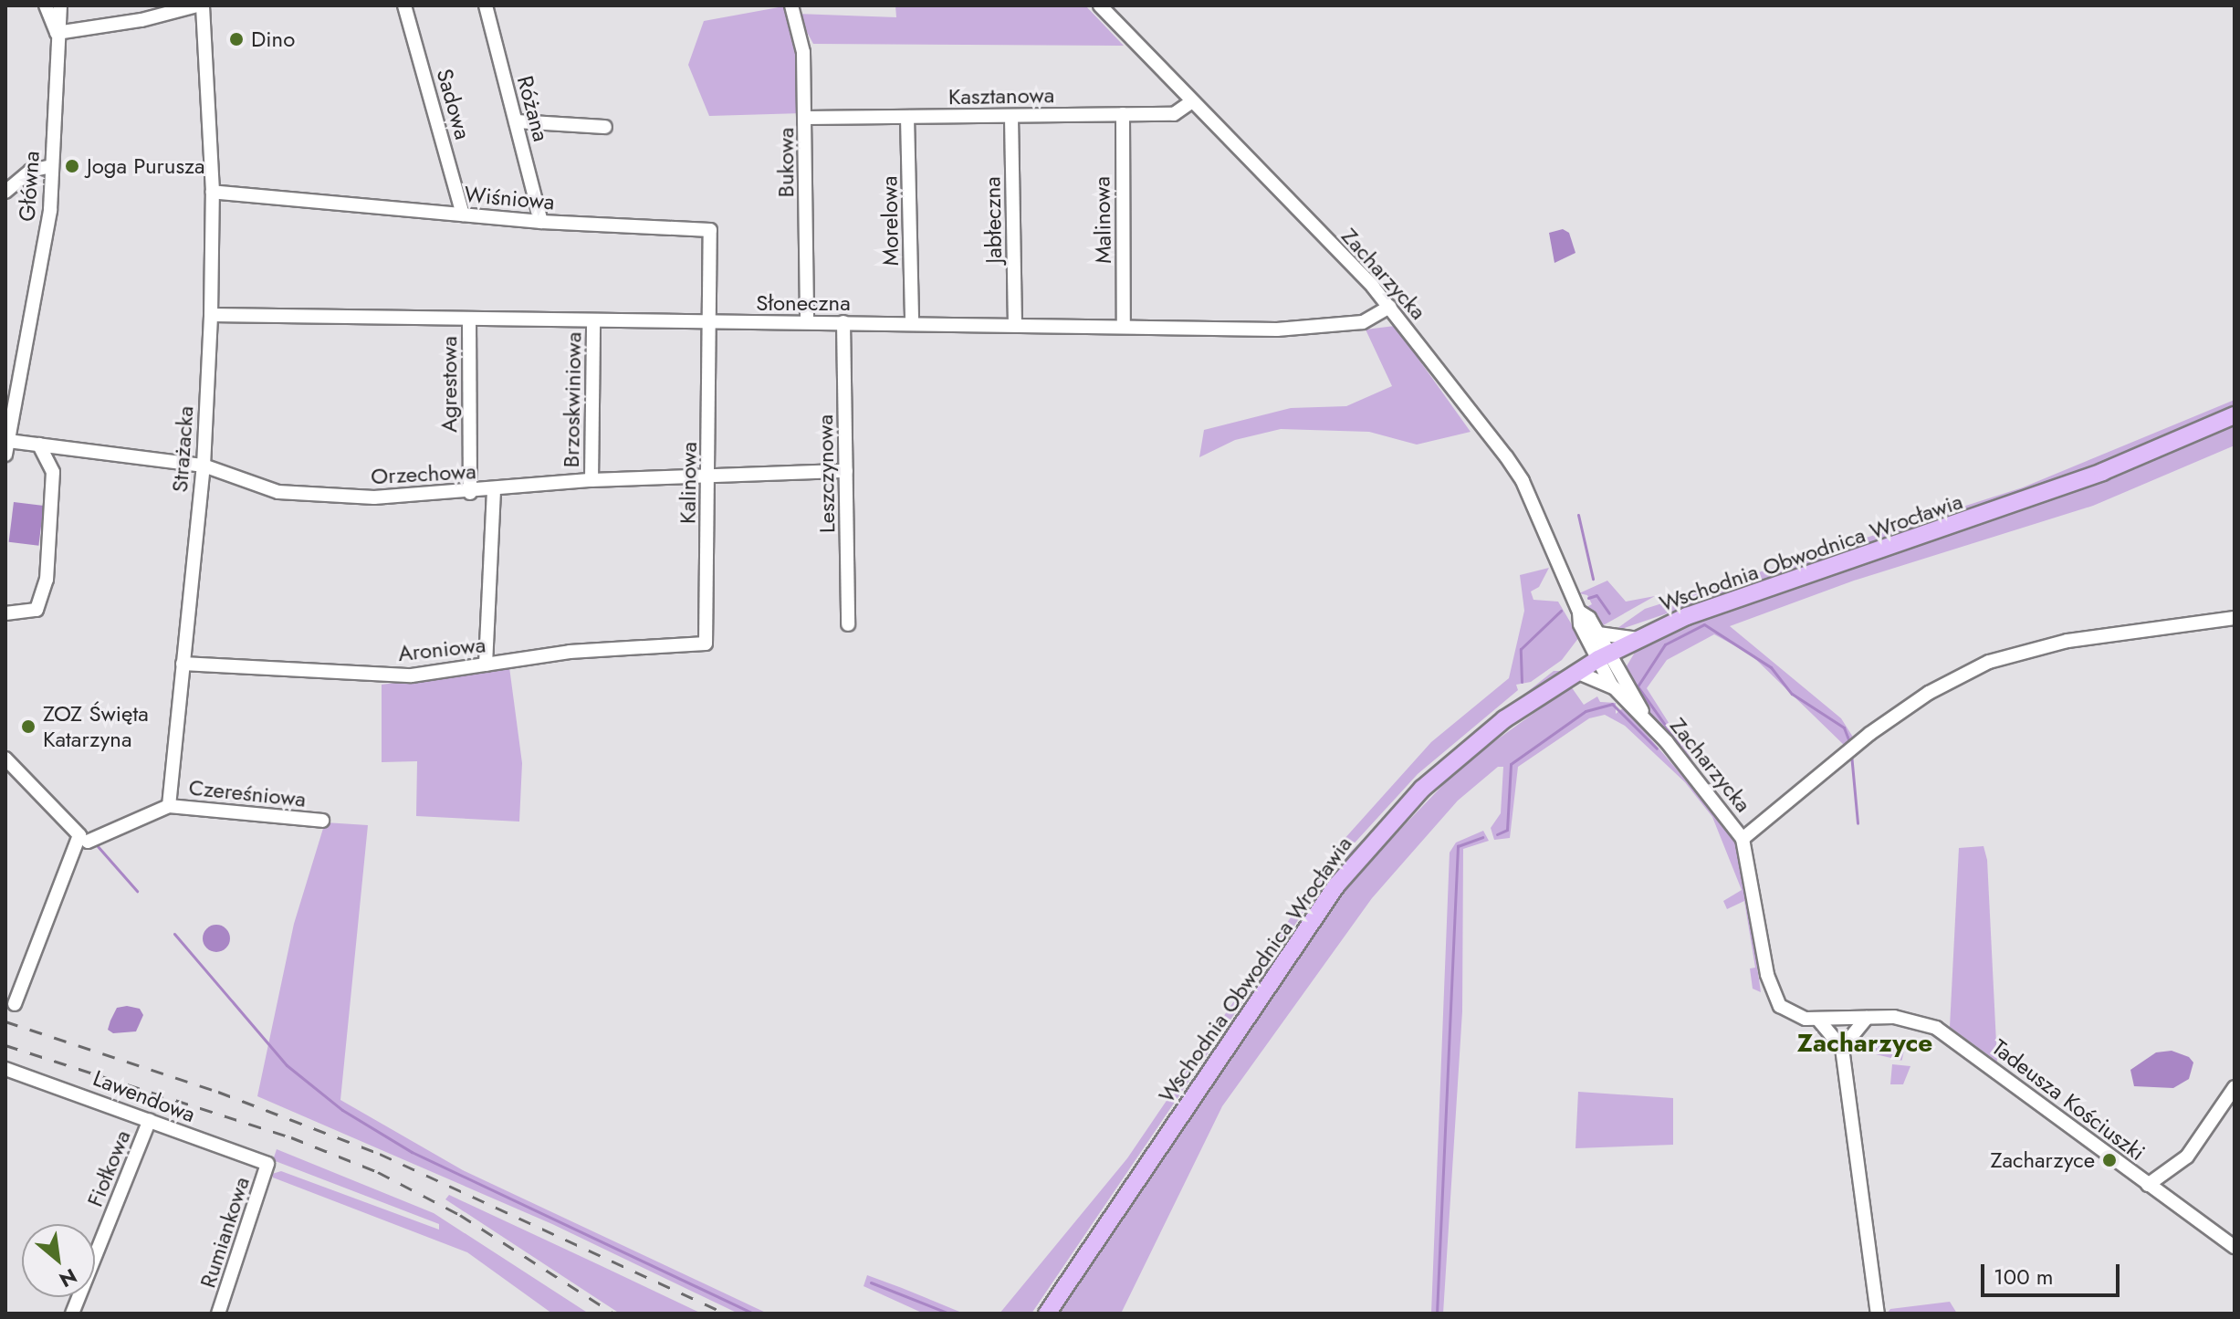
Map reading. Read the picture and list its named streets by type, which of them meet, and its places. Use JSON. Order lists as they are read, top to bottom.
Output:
{
  "streets": {
    "main road": ["Wschodnia Obwodnica Wrocławia"],
    "street": [
      "Kasztanowa",
      "Sadowa",
      "Różana",
      "Bukowa",
      "Główna",
      "Wiśniowa",
      "Jabłeczna",
      "Malinowa",
      "Morelowa",
      "Zacharzycka",
      "Słoneczna",
      "Agrestowa",
      "Brzoskwiniowa",
      "Strażacka",
      "Orzechowa",
      "Leszczynowa",
      "Kalinowa",
      "Aroniowa",
      "Czereśniowa",
      "Lawendowa",
      "Tadeusza Kościuszki",
      "Fiołkowa",
      "Rumiankowa"
    ]
  },
  "crossings": [
    ["Kasztanowa", "Bukowa"],
    ["Kasztanowa", "Jabłeczna"],
    ["Kasztanowa", "Malinowa"],
    ["Kasztanowa", "Morelowa"],
    ["Kasztanowa", "Zacharzycka"],
    ["Sadowa", "Wiśniowa"],
    ["Różana", "Wiśniowa"],
    ["Bukowa", "Słoneczna"],
    ["Główna", "Orzechowa"],
    ["Wiśniowa", "Słoneczna"],
    ["Wiśniowa", "Strażacka"],
    ["Wiśniowa", "Kalinowa"],
    ["Jabłeczna", "Słoneczna"],
    ["Malinowa", "Słoneczna"],
    ["Morelowa", "Słoneczna"],
    ["Zacharzycka", "Słoneczna"],
    ["Zacharzycka", "Wschodnia Obwodnica Wrocławia"],
    ["Zacharzycka", "Tadeusza Kościuszki"],
    ["Słoneczna", "Agrestowa"],
    ["Słoneczna", "Brzoskwiniowa"],
    ["Słoneczna", "Strażacka"],
    ["Słoneczna", "Leszczynowa"],
    ["Słoneczna", "Kalinowa"],
    ["Agrestowa", "Orzechowa"],
    ["Brzoskwiniowa", "Orzechowa"],
    ["Strażacka", "Orzechowa"],
    ["Strażacka", "Aroniowa"],
    ["Strażacka", "Czereśniowa"],
    ["Orzechowa", "Leszczynowa"],
    ["Orzechowa", "Kalinowa"],
    ["Kalinowa", "Aroniowa"],
    ["Lawendowa", "Fiołkowa"],
    ["Lawendowa", "Rumiankowa"]
  ],
  "districts": ["Zacharzyce"],
  "places": [
    "Dino",
    "Joga Purusza",
    "ZOZ Święta Katarzyna",
    "Zacharzyce"
  ],
  "scale_bar": "100 m",
  "north": "bottom right"
}
